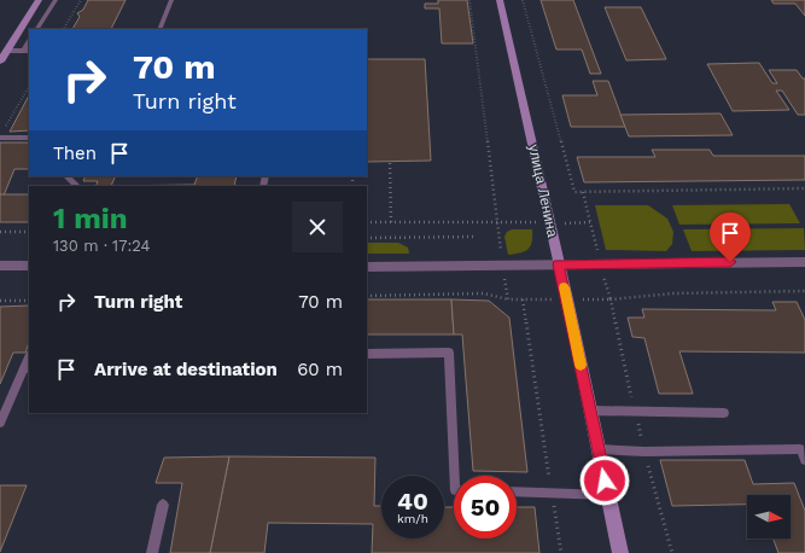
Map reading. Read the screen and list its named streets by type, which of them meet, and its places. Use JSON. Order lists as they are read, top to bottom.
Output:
{
  "streets": {
    "main road": ["улица Ленина"]
  },
  "north": "right",
  "page": {
    "turn": ["70 m", "Turn right"],
    "then": "Then",
    "heading": ["1 min", "130 m · 17:24"],
    "list": [
      {
        "name": "Turn right",
        "value": "70 m"
      },
      {
        "name": "Arrive at destination",
        "value": "60 m"
      }
    ],
    "speed": "40 km/h",
    "limit": "50"
  }
}
